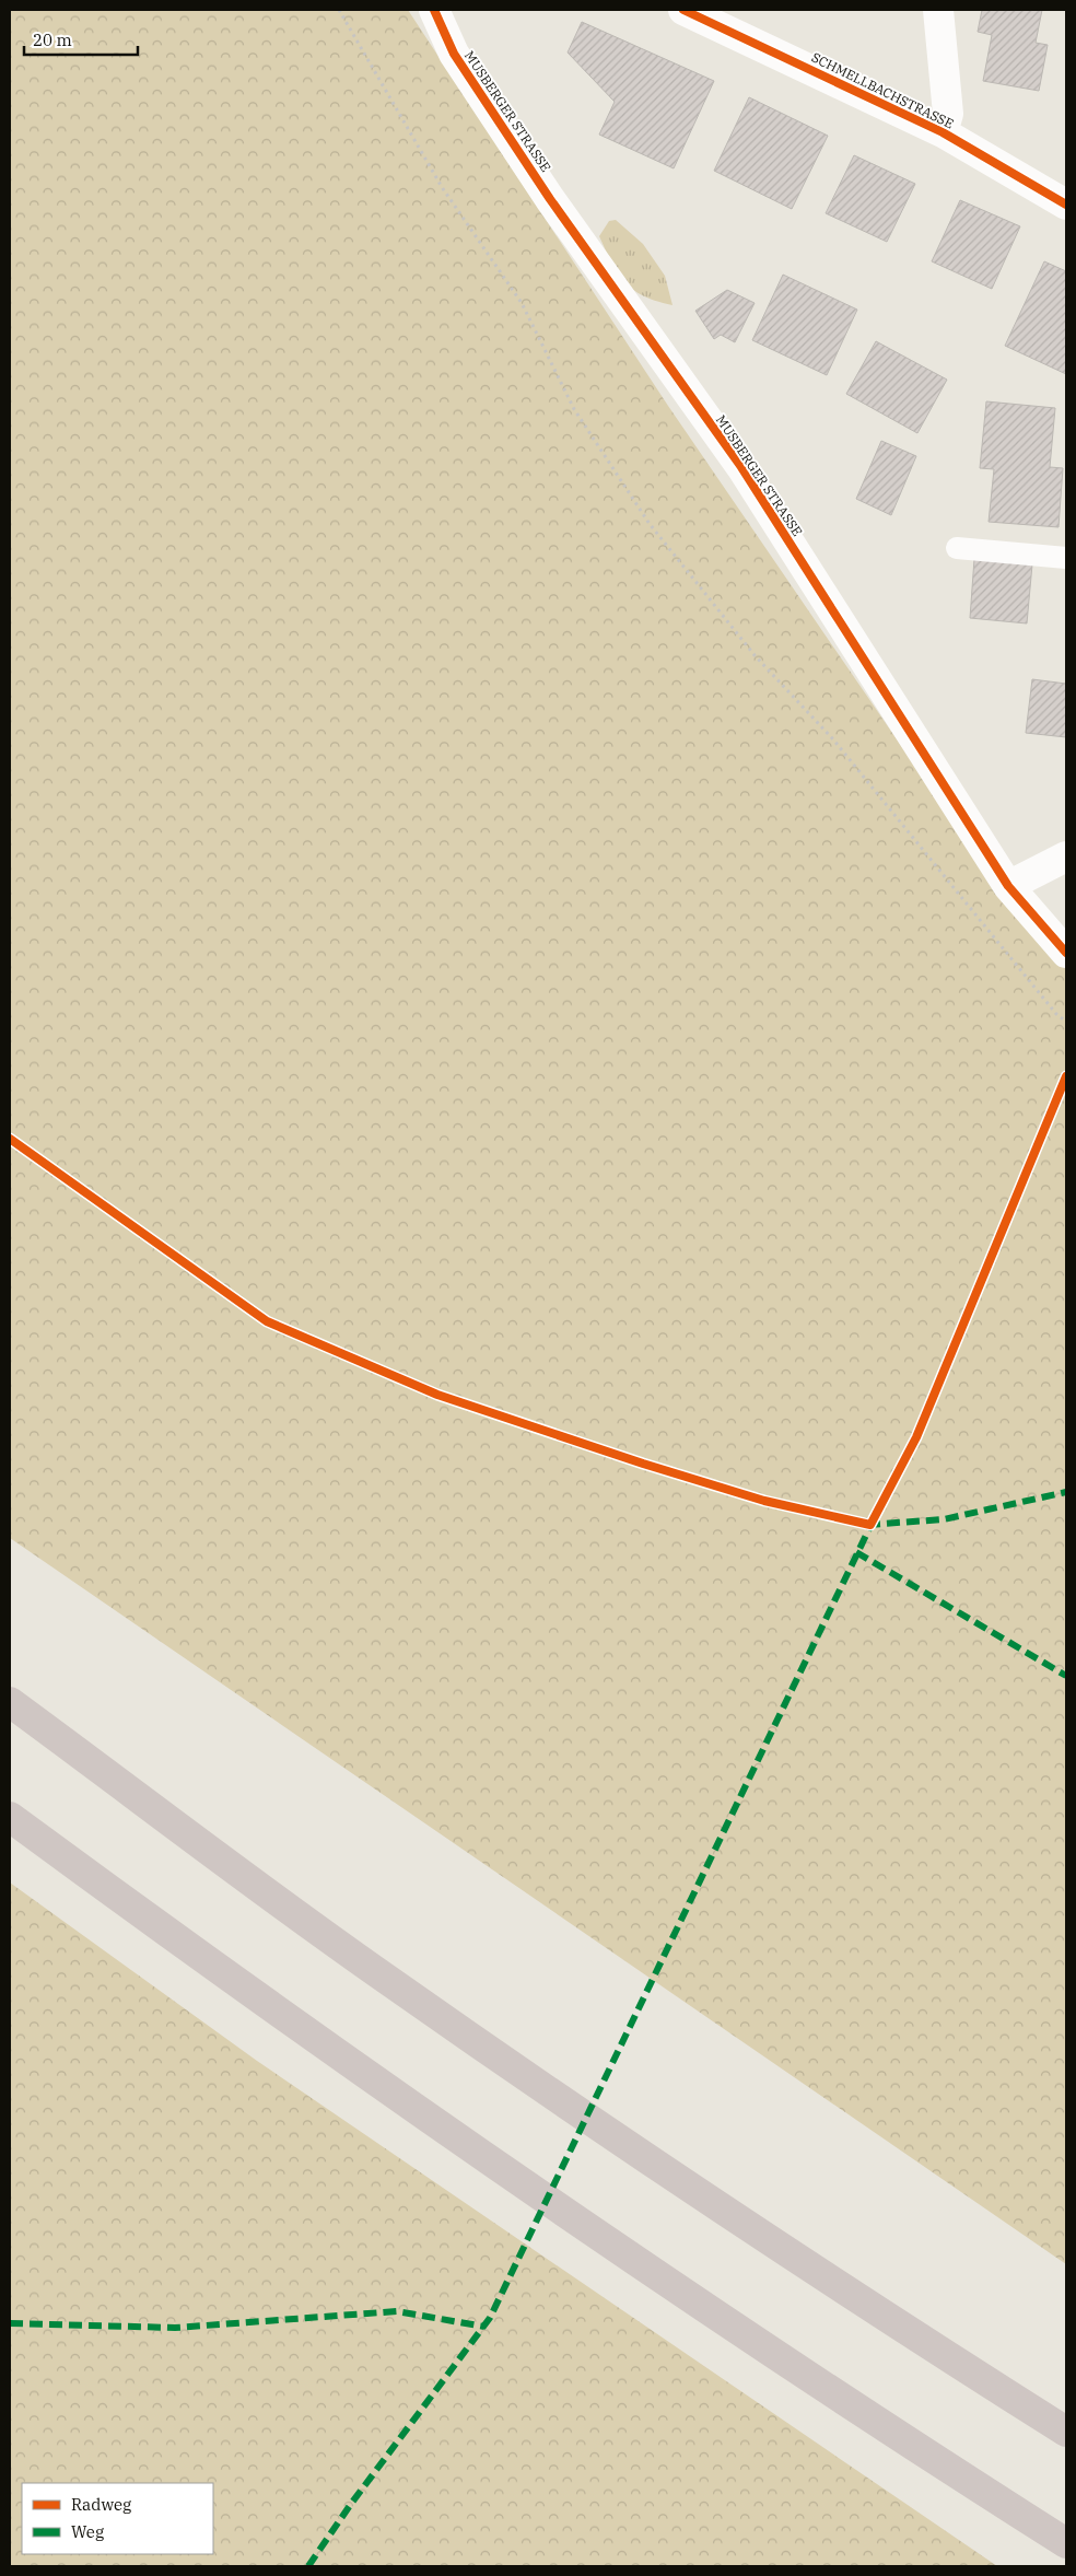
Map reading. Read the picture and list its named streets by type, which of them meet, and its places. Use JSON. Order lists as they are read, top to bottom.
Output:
{
  "streets": {
    "street": ["SCHMELLBACHSTRASSE", "MUSBERGER STRASSE"]
  },
  "legend": ["Radweg", "Weg"],
  "scale_bar": "20 m"
}
